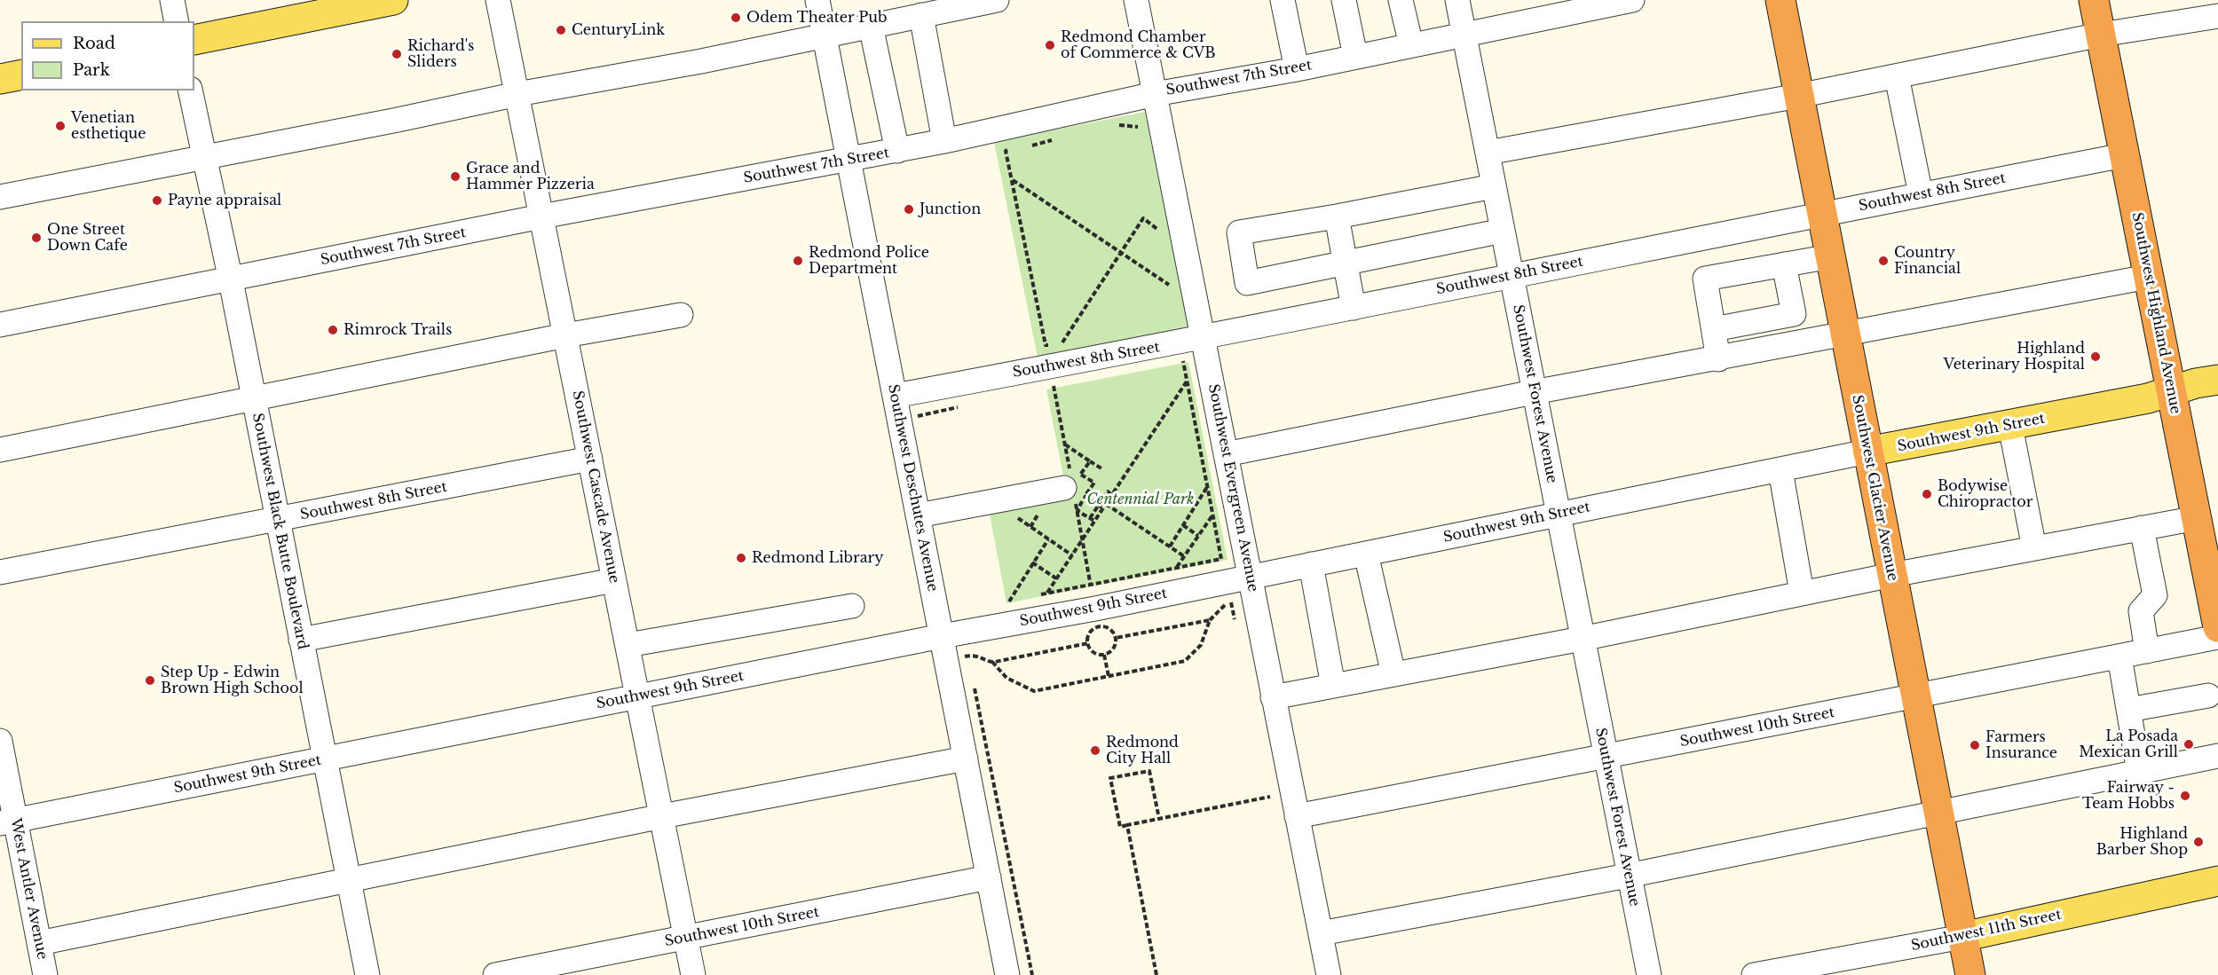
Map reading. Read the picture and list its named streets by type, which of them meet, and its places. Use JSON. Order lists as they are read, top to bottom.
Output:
{
  "streets": {
    "highway": ["Southwest Highland Avenue", "Southwest Glacier Avenue"],
    "main road": ["Southwest 9th Street", "Southwest 11th Street"],
    "street": [
      "Southwest 7th Street",
      "Southwest 8th Street",
      "Southwest Forest Avenue",
      "Southwest Cascade Avenue",
      "Southwest Deschutes Avenue",
      "Southwest Evergreen Avenue",
      "Southwest Black Butte Boulevard",
      "Southwest 10th Street",
      "West Antler Avenue"
    ]
  },
  "crossings": [
    ["Southwest 7th Street", "Southwest Forest Avenue"],
    ["Southwest 7th Street", "Southwest Cascade Avenue"],
    ["Southwest 7th Street", "Southwest Deschutes Avenue"],
    ["Southwest 7th Street", "Southwest Evergreen Avenue"],
    ["Southwest 7th Street", "Southwest Black Butte Boulevard"],
    ["Southwest 8th Street", "Southwest Highland Avenue"],
    ["Southwest 8th Street", "Southwest Forest Avenue"],
    ["Southwest 8th Street", "Southwest Cascade Avenue"],
    ["Southwest 8th Street", "Southwest Deschutes Avenue"],
    ["Southwest 8th Street", "Southwest Evergreen Avenue"],
    ["Southwest 8th Street", "Southwest Glacier Avenue"],
    ["Southwest 8th Street", "Southwest Black Butte Boulevard"],
    ["Southwest Highland Avenue", "Southwest 9th Street"],
    ["Southwest Forest Avenue", "Southwest 9th Street"],
    ["Southwest Forest Avenue", "Southwest 10th Street"],
    ["Southwest 9th Street", "Southwest Cascade Avenue"],
    ["Southwest 9th Street", "Southwest Deschutes Avenue"],
    ["Southwest 9th Street", "Southwest Evergreen Avenue"],
    ["Southwest 9th Street", "Southwest Glacier Avenue"],
    ["Southwest 9th Street", "Southwest Black Butte Boulevard"],
    ["Southwest 9th Street", "West Antler Avenue"],
    ["Southwest Cascade Avenue", "Southwest 10th Street"],
    ["Southwest Deschutes Avenue", "Southwest 10th Street"],
    ["Southwest Evergreen Avenue", "Southwest 10th Street"],
    ["Southwest Glacier Avenue", "Southwest 10th Street"],
    ["Southwest Glacier Avenue", "Southwest 11th Street"]
  ],
  "parks": ["Centennial Park"],
  "places": [
    "Odem Theater Pub",
    "CenturyLink",
    "Redmond Chamber of Commerce & CVB",
    "Richard's Sliders",
    "Venetian esthetique",
    "Grace and Hammer Pizzeria",
    "Payne appraisal",
    "Junction",
    "One Street Down Cafe",
    "Redmond Police Department",
    "Country Financial",
    "Rimrock Trails",
    "Highland Veterinary Hospital",
    "Bodywise Chiropractor",
    "Redmond Library",
    "Step Up - Edwin Brown High School",
    "La Posada Mexican Grill",
    "Farmers Insurance",
    "Redmond City Hall",
    "Fairway - Team Hobbs",
    "Highland Barber Shop"
  ],
  "legend": ["Road", "Park"]
}
